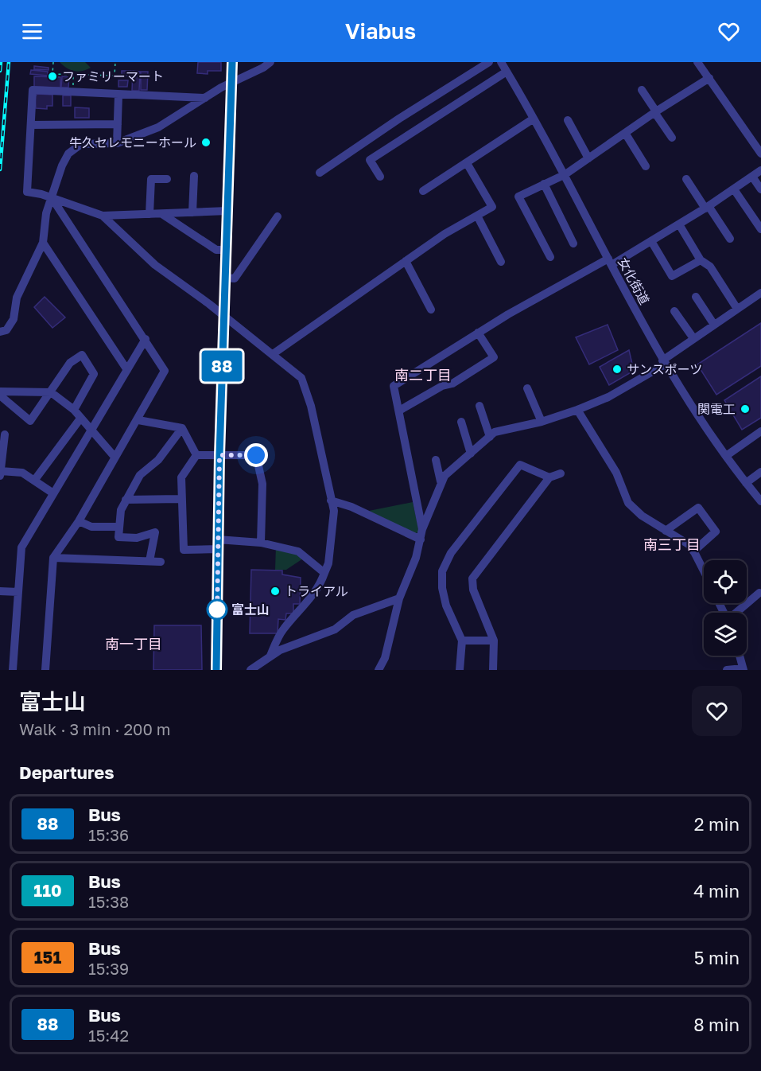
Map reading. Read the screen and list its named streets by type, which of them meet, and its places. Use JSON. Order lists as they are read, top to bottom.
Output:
{
  "streets": {
    "street": ["女化街道"]
  },
  "districts": ["南二丁目", "南三丁目", "南一丁目"],
  "places": [
    "ファミリーマート",
    "牛久セレモニーホール",
    "サンスポーツ",
    "関電工",
    "トライアル",
    "富士山"
  ],
  "lines": ["bus line 88"],
  "page": {
    "header": "Viabus",
    "on_map": "88",
    "heading": [
      ["富士山", "Walk · 3 min · 200 m"],
      "Departures"
    ],
    "list": [
      {
        "mark": "88",
        "name": "Bus",
        "note": "15:36",
        "value": "2 min"
      },
      {
        "mark": "110",
        "name": "Bus",
        "note": "15:38",
        "value": "4 min"
      },
      {
        "mark": "151",
        "name": "Bus",
        "note": "15:39",
        "value": "5 min"
      },
      {
        "mark": "88",
        "name": "Bus",
        "note": "15:42",
        "value": "8 min"
      }
    ]
  }
}
